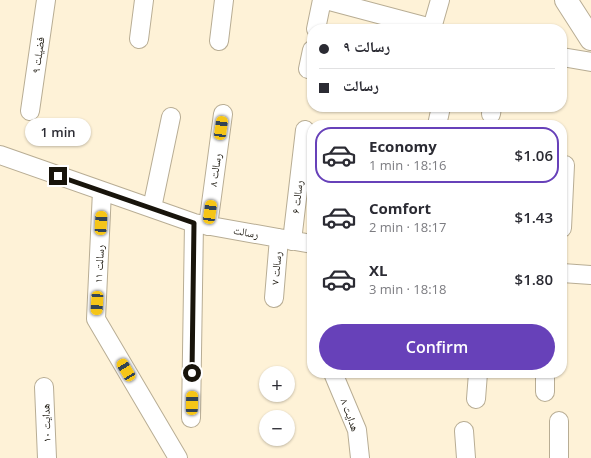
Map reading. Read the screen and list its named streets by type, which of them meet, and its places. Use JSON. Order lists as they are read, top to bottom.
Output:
{
  "streets": {
    "street": [
      "فضیلت ۹",
      "رسالت ۸",
      "رسالت ۶",
      "رسالت",
      "رسالت ۱۱",
      "رسالت ۷",
      "هدایت ۸",
      "هدایت ۱۰"
    ]
  },
  "crossings": [
    ["رسالت ۸", "رسالت"],
    ["رسالت ۶", "رسالت"],
    ["رسالت ۶", "رسالت ۷"],
    ["رسالت", "رسالت ۱۱"],
    ["رسالت", "رسالت ۷"]
  ],
  "page": {
    "banner": ["رسالت ۹", "رسالت"],
    "bubble": "1 min",
    "list": [
      {
        "name": "Economy",
        "note": "1 min · 18:16",
        "value": "$1.06"
      },
      {
        "name": "Comfort",
        "note": "2 min · 18:17",
        "value": "$1.43"
      },
      {
        "name": "XL",
        "note": "3 min · 18:18",
        "value": "$1.80"
      }
    ],
    "buttons": "Confirm",
    "map_buttons": ["+", "−"]
  }
}
